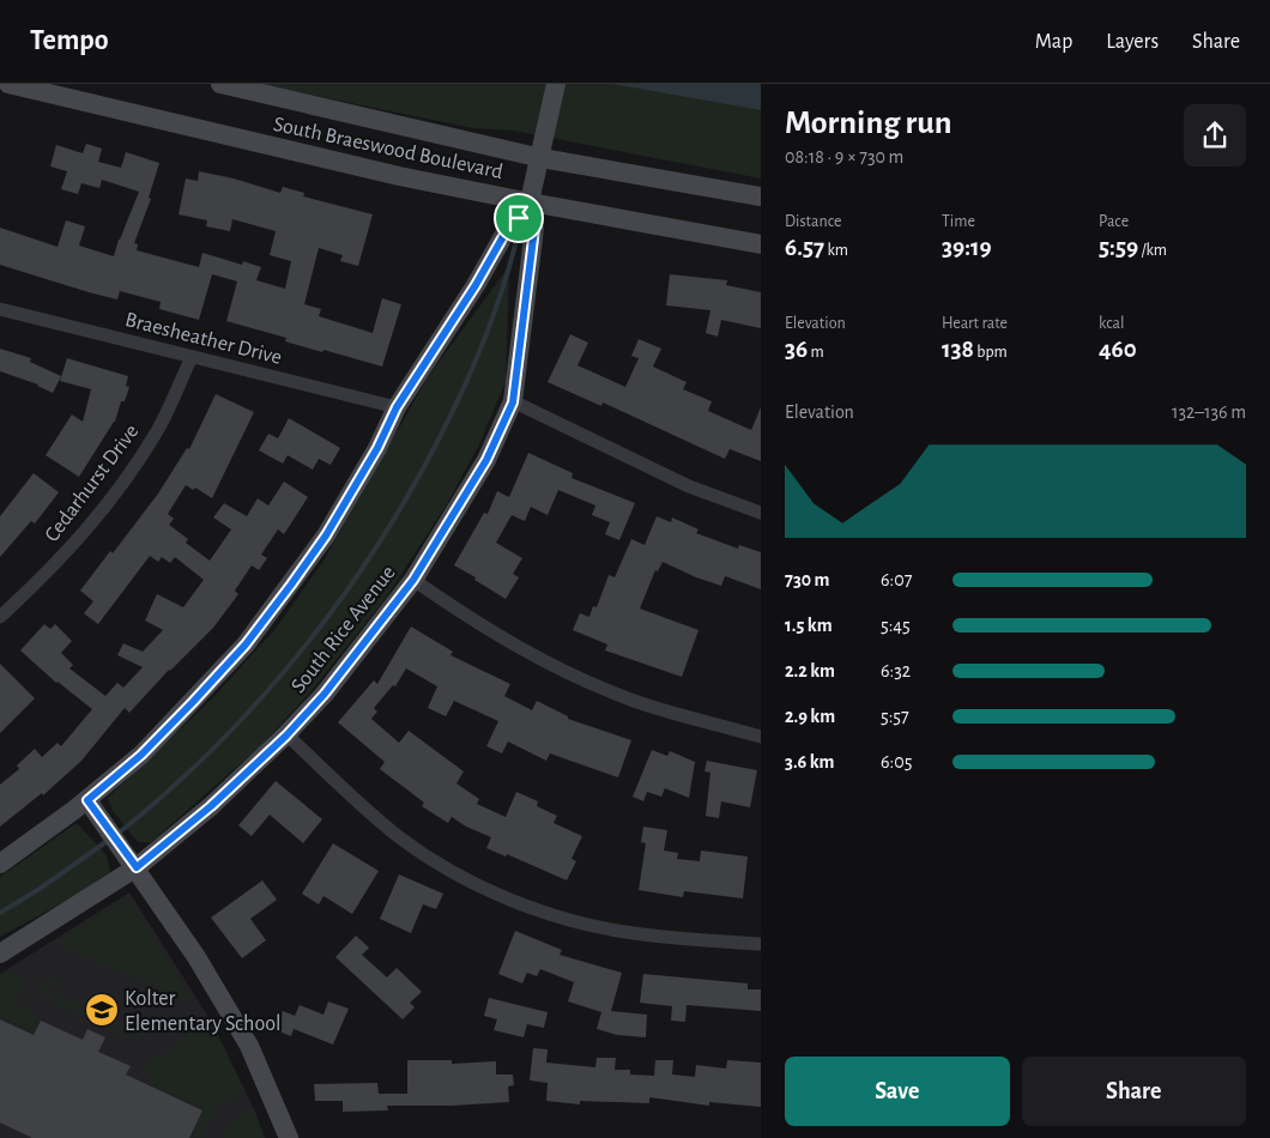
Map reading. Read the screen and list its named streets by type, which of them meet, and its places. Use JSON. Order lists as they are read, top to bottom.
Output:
{
  "streets": {
    "street": [
      "South Braeswood Boulevard",
      "Braesheather Drive",
      "Cedarhurst Drive",
      "South Rice Avenue"
    ]
  },
  "crossings": [
    ["South Braeswood Boulevard", "South Rice Avenue"],
    ["Braesheather Drive", "Cedarhurst Drive"]
  ],
  "places": {
    "school or university": ["Kolter Elementary School"]
  },
  "page": {
    "header": "Tempo",
    "nav": ["Map", "Layers", "Share"],
    "heading": ["Morning run", "08:18 · 9 × 730 m"],
    "stats": [
      ["Distance", "6.57 km"],
      ["Time", "39:19"],
      ["Pace", "5:59 /km"],
      ["Elevation", "36 m"],
      ["Heart rate", "138 bpm"],
      ["kcal", "460"]
    ],
    "chart": ["Elevation", "132–136 m"],
    "list": [
      {
        "name": "730 m",
        "note": "6:07"
      },
      {
        "name": "1.5 km",
        "note": "5:45"
      },
      {
        "name": "2.2 km",
        "note": "6:32"
      },
      {
        "name": "2.9 km",
        "note": "5:57"
      },
      {
        "name": "3.6 km",
        "note": "6:05"
      }
    ],
    "buttons": ["Save", "Share"]
  }
}
